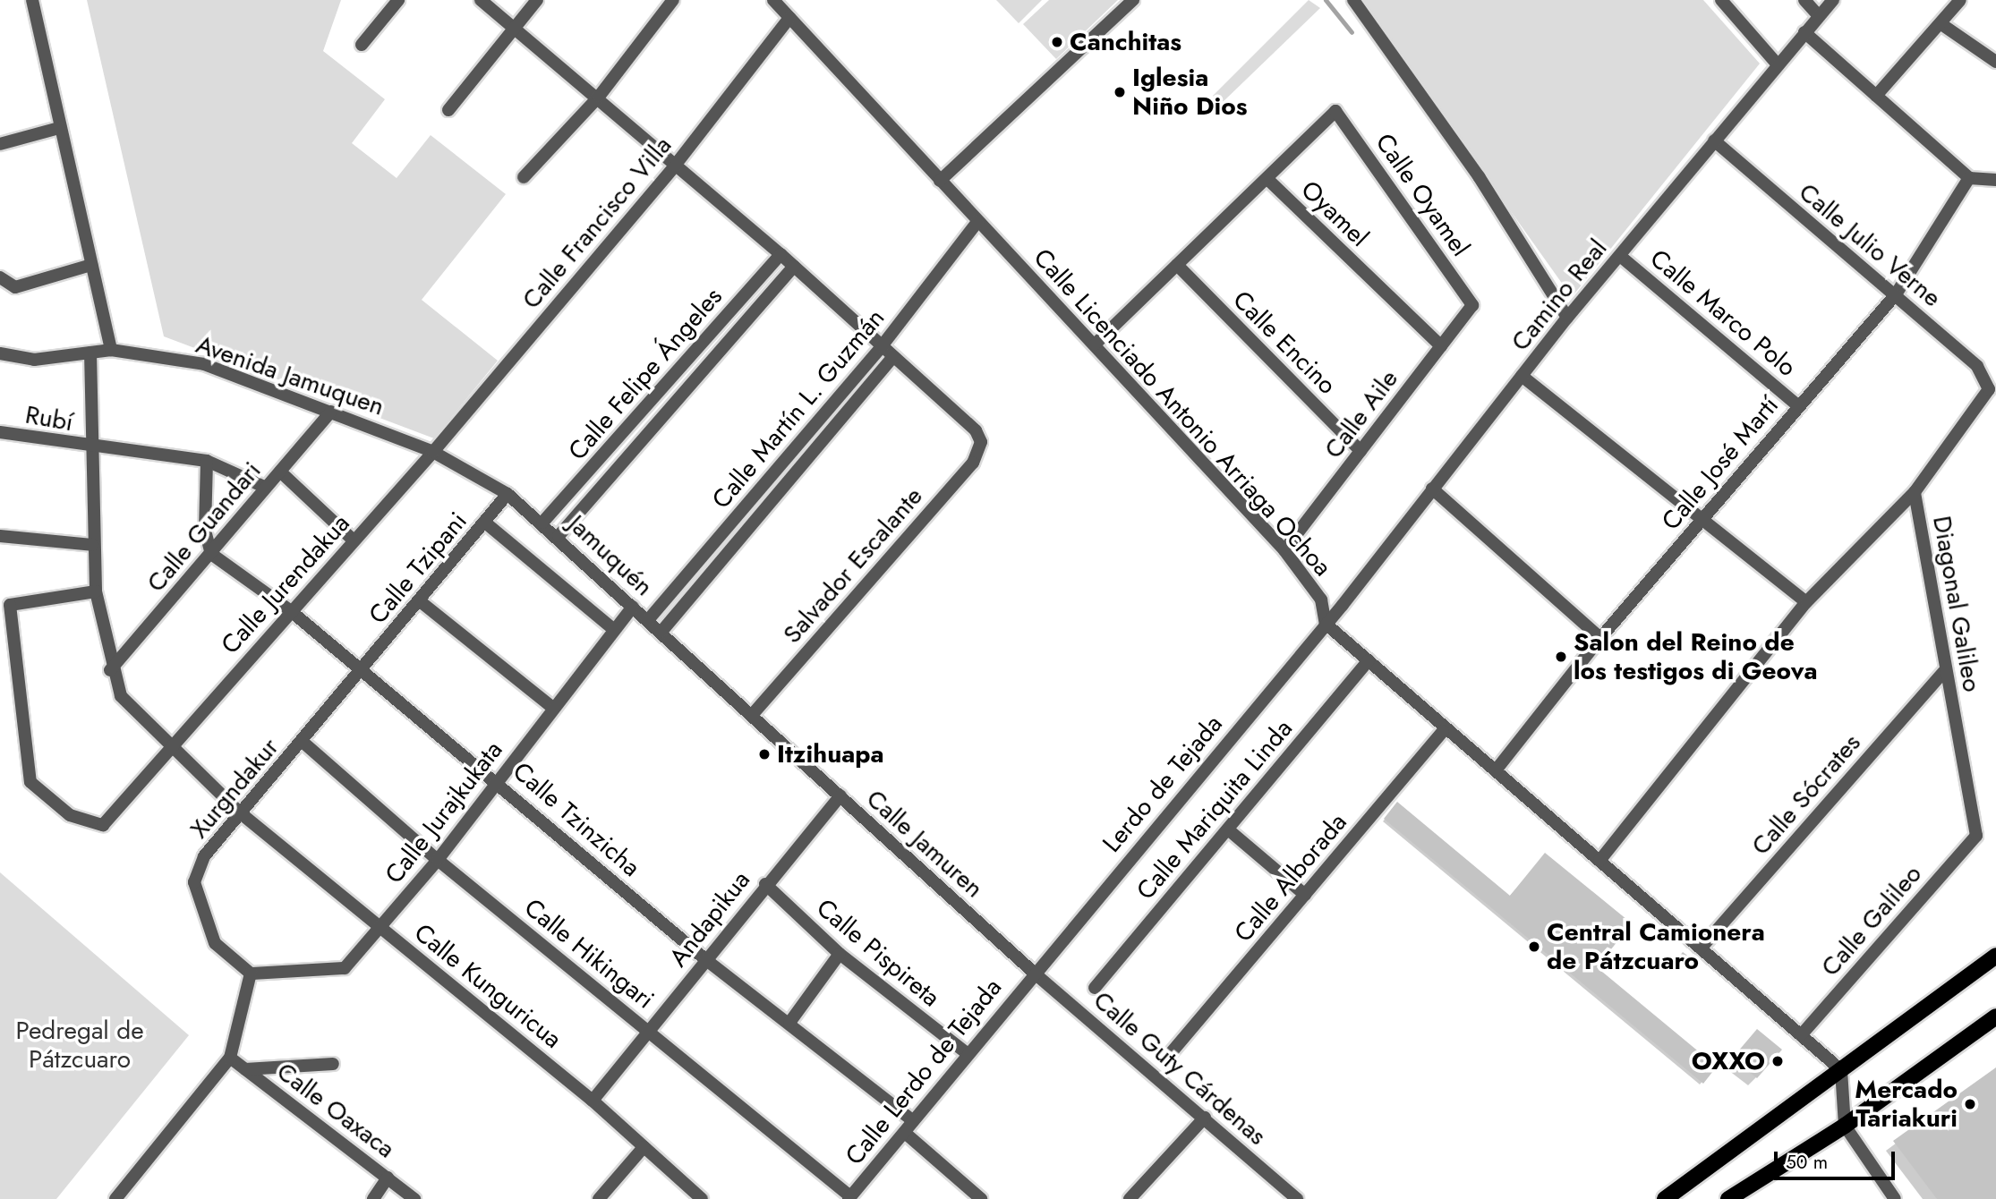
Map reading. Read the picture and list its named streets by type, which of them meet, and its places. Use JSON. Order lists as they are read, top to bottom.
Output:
{
  "streets": {
    "street": [
      "Calle Oyamel",
      "Oyamel",
      "Calle Francisco Villa",
      "Calle Julio Verne",
      "Camino Real",
      "Calle Marco Polo",
      "Calle Encino",
      "Calle Felipe Ángeles",
      "Avenida Jamuquen",
      "Calle Martín L. Guzmán",
      "Calle Licenciado Antonio Arriaga Ochoa",
      "Calle Aile",
      "Rubí",
      "Calle José Martí",
      "Calle Guandari",
      "Jamuquén",
      "Salvador Escalante",
      "Calle Tzipani",
      "Calle Jurendakua",
      "Diagonal Galileo",
      "Lerdo de Tejada",
      "Xurgndakur",
      "Calle Sócrates",
      "Calle Mariquita Linda",
      "Calle Jurajkukata",
      "Calle Tzinzicha",
      "Calle Jamuren",
      "Calle Alborada",
      "Andapikua",
      "Calle Galileo",
      "Calle Pispireta",
      "Calle Hikingari",
      "Calle Kunguricua",
      "Calle Guty Cárdenas",
      "Calle Lerdo de Tejada",
      "Calle Oaxaca"
    ]
  },
  "crossings": [
    ["Calle Oyamel", "Oyamel"],
    ["Calle Oyamel", "Calle Aile"],
    ["Oyamel", "Calle Aile"],
    ["Calle Francisco Villa", "Avenida Jamuquen"],
    ["Calle Francisco Villa", "Calle Licenciado Antonio Arriaga Ochoa"],
    ["Calle Francisco Villa", "Calle Jurendakua"],
    ["Calle Julio Verne", "Camino Real"],
    ["Calle Julio Verne", "Calle José Martí"],
    ["Calle Julio Verne", "Diagonal Galileo"],
    ["Camino Real", "Calle Marco Polo"],
    ["Camino Real", "Calle Licenciado Antonio Arriaga Ochoa"],
    ["Camino Real", "Lerdo de Tejada"],
    ["Calle Marco Polo", "Calle José Martí"],
    ["Calle Encino", "Calle Aile"],
    ["Calle Felipe Ángeles", "Avenida Jamuquen"],
    ["Calle Felipe Ángeles", "Jamuquén"],
    ["Avenida Jamuquen", "Calle Guandari"],
    ["Avenida Jamuquen", "Jamuquén"],
    ["Avenida Jamuquen", "Calle Tzipani"],
    ["Avenida Jamuquen", "Calle Jurendakua"],
    ["Avenida Jamuquen", "Calle Kunguricua"],
    ["Calle Martín L. Guzmán", "Calle Licenciado Antonio Arriaga Ochoa"],
    ["Calle Martín L. Guzmán", "Jamuquén"],
    ["Calle Martín L. Guzmán", "Salvador Escalante"],
    ["Calle Martín L. Guzmán", "Calle Jamuren"],
    ["Calle Licenciado Antonio Arriaga Ochoa", "Calle Aile"],
    ["Calle Licenciado Antonio Arriaga Ochoa", "Lerdo de Tejada"],
    ["Rubí", "Calle Guandari"],
    ["Rubí", "Calle Kunguricua"],
    ["Calle Guandari", "Calle Tzinzicha"],
    ["Calle Guandari", "Calle Kunguricua"],
    ["Jamuquén", "Calle Jurajkukata"],
    ["Jamuquén", "Calle Jamuren"],
    ["Salvador Escalante", "Calle Jamuren"],
    ["Calle Tzipani", "Xurgndakur"],
    ["Calle Tzipani", "Calle Tzinzicha"],
    ["Calle Jurendakua", "Calle Tzinzicha"],
    ["Calle Jurendakua", "Calle Kunguricua"],
    ["Diagonal Galileo", "Calle Sócrates"],
    ["Diagonal Galileo", "Calle Galileo"],
    ["Lerdo de Tejada", "Calle Jamuren"],
    ["Lerdo de Tejada", "Calle Guty Cárdenas"],
    ["Lerdo de Tejada", "Calle Lerdo de Tejada"],
    ["Xurgndakur", "Calle Jurajkukata"],
    ["Xurgndakur", "Calle Tzinzicha"],
    ["Xurgndakur", "Calle Hikingari"],
    ["Xurgndakur", "Calle Kunguricua"],
    ["Calle Jurajkukata", "Calle Tzinzicha"],
    ["Calle Jurajkukata", "Calle Hikingari"],
    ["Calle Jurajkukata", "Calle Kunguricua"],
    ["Calle Tzinzicha", "Andapikua"],
    ["Calle Tzinzicha", "Calle Lerdo de Tejada"],
    ["Calle Jamuren", "Andapikua"],
    ["Calle Jamuren", "Calle Guty Cárdenas"],
    ["Calle Jamuren", "Calle Lerdo de Tejada"],
    ["Andapikua", "Calle Pispireta"],
    ["Andapikua", "Calle Hikingari"],
    ["Andapikua", "Calle Kunguricua"],
    ["Calle Pispireta", "Calle Lerdo de Tejada"],
    ["Calle Hikingari", "Calle Lerdo de Tejada"],
    ["Calle Guty Cárdenas", "Calle Lerdo de Tejada"]
  ],
  "parks": ["Pedregal de Pátzcuaro"],
  "places": [
    "Canchitas",
    "Iglesia Niño Dios",
    "Salon del Reino de los testigos di Geova",
    "Itzihuapa",
    "Central Camionera de Pátzcuaro",
    "OXXO",
    "Mercado Tariakuri"
  ],
  "scale_bar": "50 m"
}
